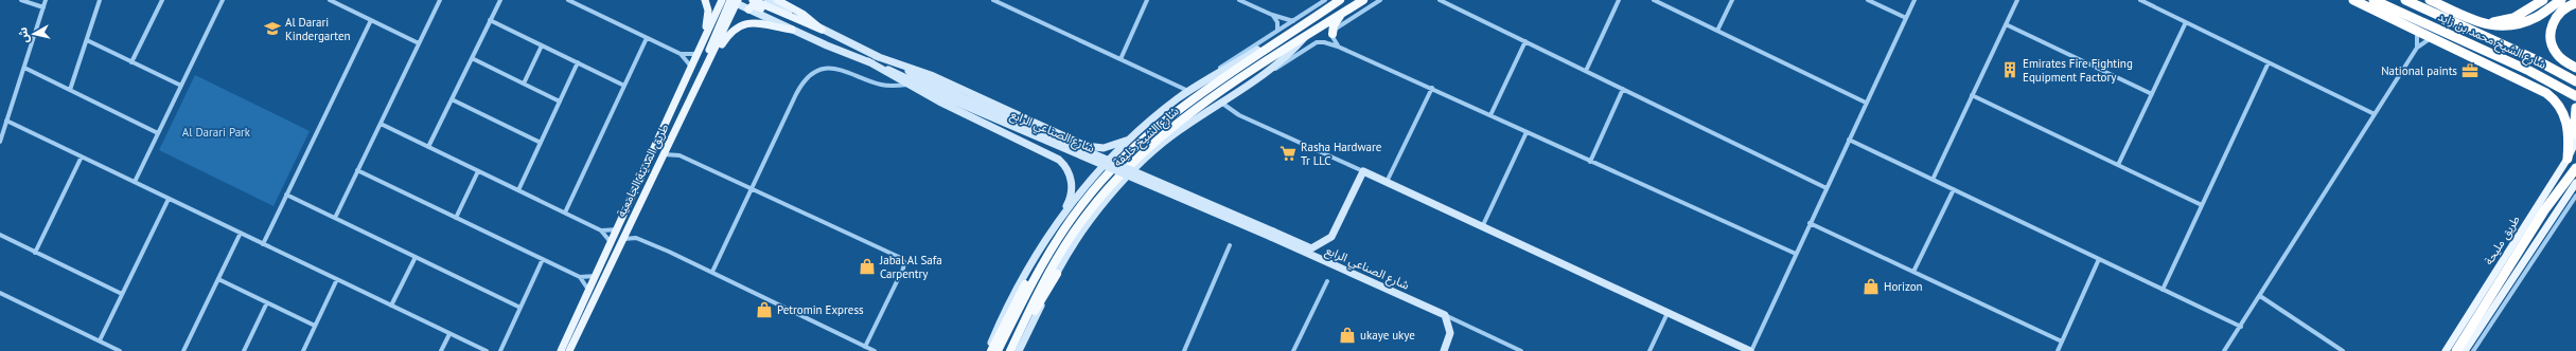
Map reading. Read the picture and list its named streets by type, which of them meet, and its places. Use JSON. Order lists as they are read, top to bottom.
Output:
{
  "streets": {
    "highway": ["شارع الشيخ محمد بن زايد", "شارع الشيخ خليفة"],
    "main road": ["شارع الصناعي الرابع", "طريق المدينة الجامعية", "طريق مليحة"]
  },
  "parks": ["Al Darari Park"],
  "places": {
    "school or university": ["Al Darari Kindergarten"],
    "building": ["Emirates Fire Fighting Equipment Factory"],
    "office": ["National paints"],
    "supermarket": ["Rasha Hardware Tr LLC"],
    "shop": [
      "Jabal Al Safa Carpentry",
      "Horizon",
      "Petromin Express",
      "ukaye ukye"
    ]
  },
  "north": "left"
}
